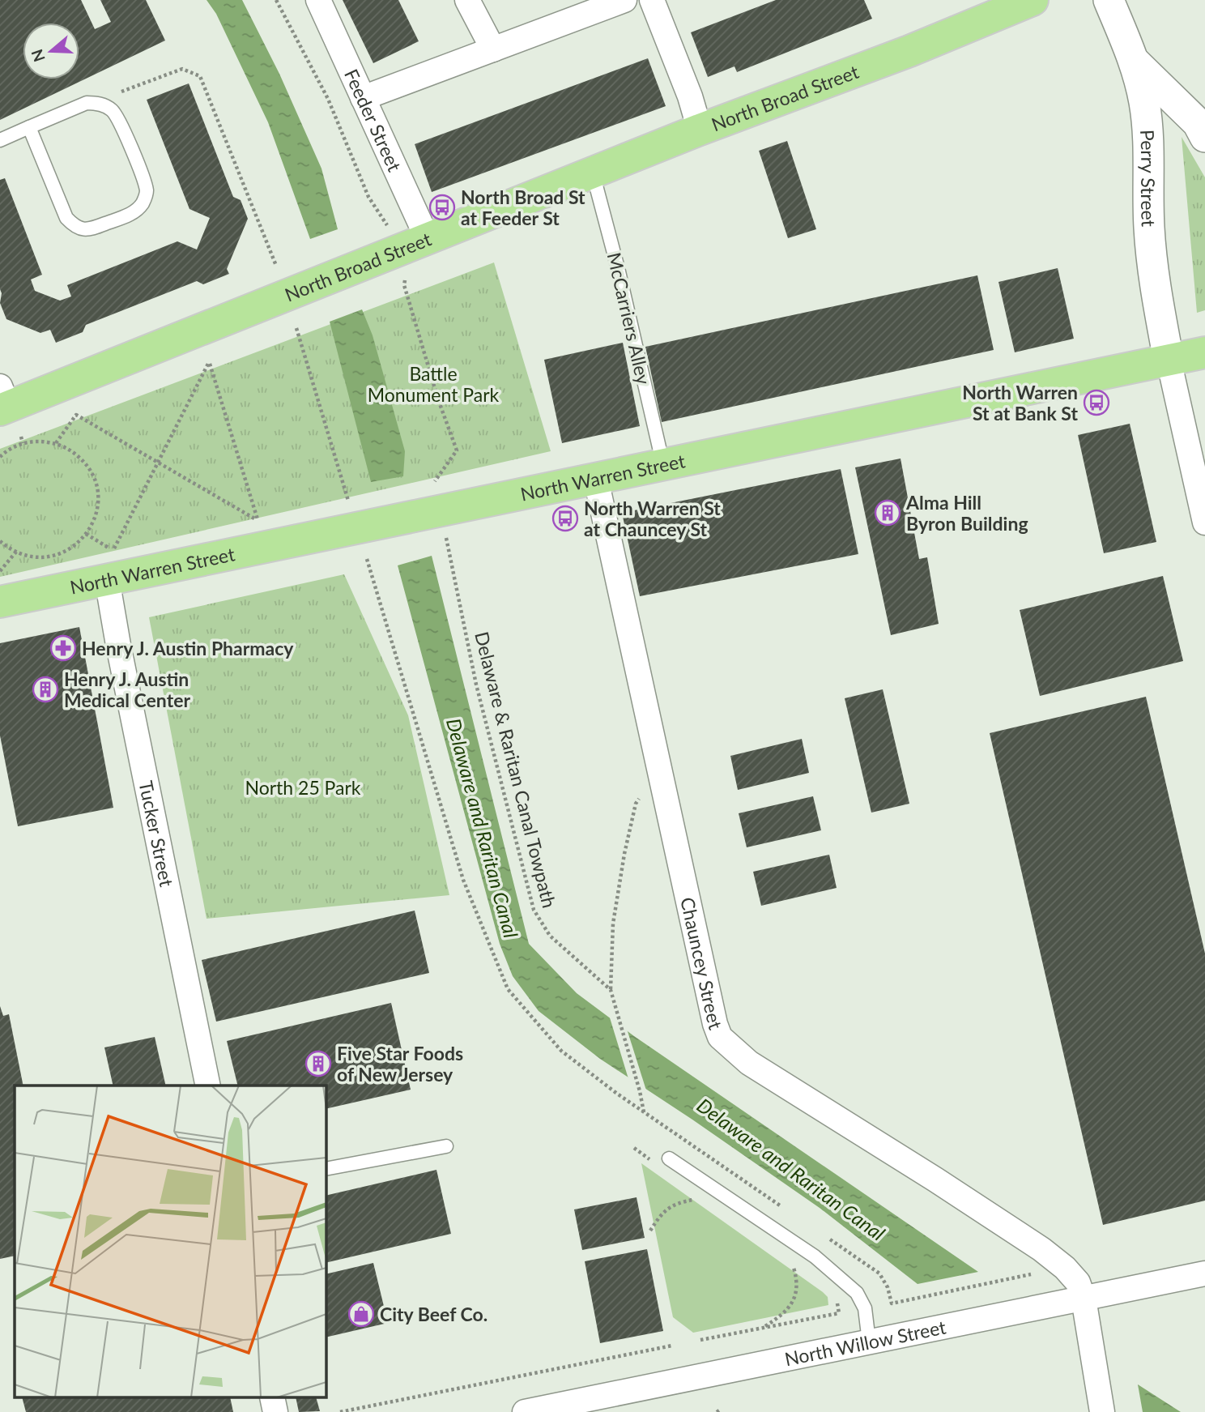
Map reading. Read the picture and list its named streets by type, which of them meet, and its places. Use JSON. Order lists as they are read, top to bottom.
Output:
{
  "streets": {
    "main road": ["North Broad Street", "North Warren Street"],
    "street": [
      "Feeder Street",
      "Perry Street",
      "Tucker Street",
      "Chauncey Street",
      "North Willow Street"
    ],
    "lane": ["McCarriers Alley"],
    "path": ["Delaware & Raritan Canal Towpath"]
  },
  "crossings": [
    ["North Broad Street", "Feeder Street"],
    ["North Broad Street", "McCarriers Alley"],
    ["Perry Street", "North Warren Street"],
    ["McCarriers Alley", "North Warren Street"],
    ["North Warren Street", "Delaware & Raritan Canal Towpath"],
    ["North Warren Street", "Tucker Street"],
    ["North Warren Street", "Chauncey Street"],
    ["Chauncey Street", "North Willow Street"]
  ],
  "water": ["Delaware and Raritan Canal"],
  "parks": ["Battle Monument Park", "North 25 Park"],
  "places": {
    "bus stop": ["North Broad St at Feeder St", "North Warren St at Bank St", "North Warren St at Chauncey St"],
    "building": ["Alma Hill Byron Building", "Henry J. Austin Medical Center", "Five Star Foods of New Jersey"],
    "pharmacy": ["Henry J. Austin Pharmacy"],
    "shop": ["City Beef Co."]
  },
  "north": "left"
}
